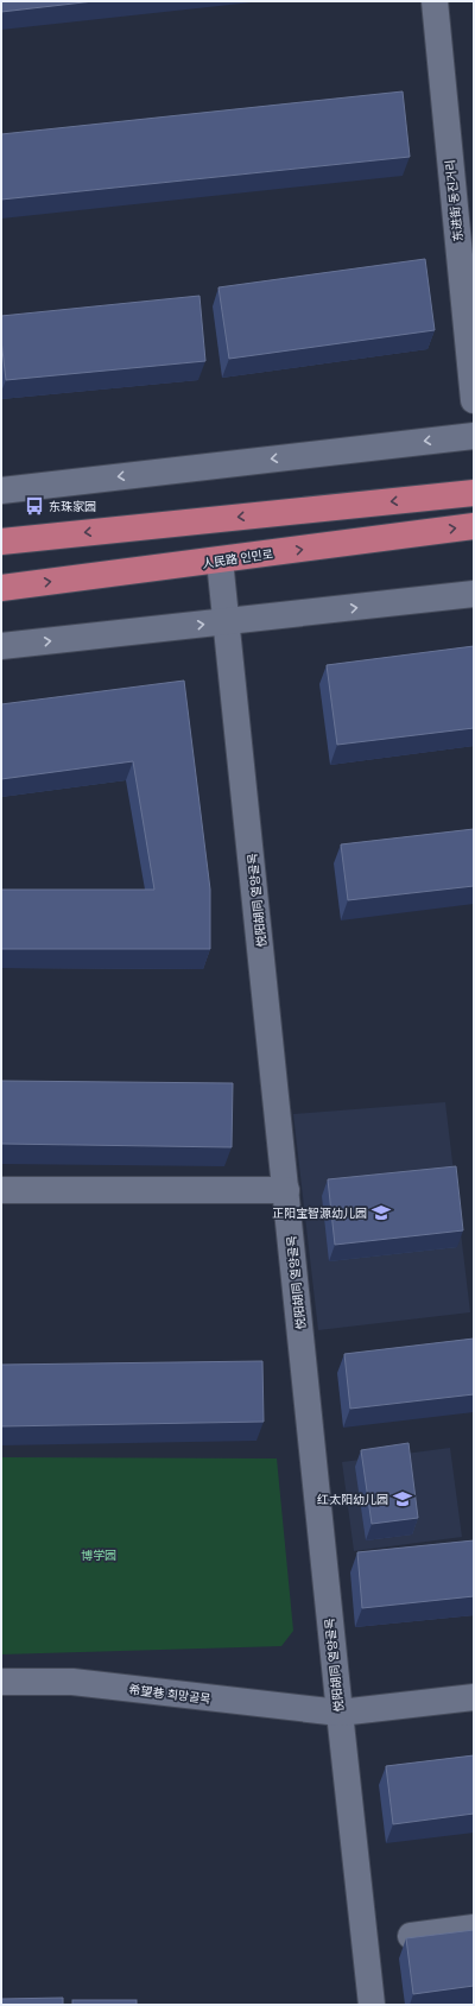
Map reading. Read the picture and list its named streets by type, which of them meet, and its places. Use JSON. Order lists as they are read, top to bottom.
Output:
{
  "streets": {
    "main road": ["人民路 인민로"],
    "street": ["东进街 동진거리", "悦阳胡同 열양골목", "希望巷 희망골목"]
  },
  "crossings": [
    ["人民路 인민로", "悦阳胡同 열양골목"],
    ["悦阳胡同 열양골목", "希望巷 희망골목"]
  ],
  "parks": ["博学园"],
  "places": {
    "bus stop": ["东珠家园"],
    "school or university": ["正阳宝智源幼儿园", "红太阳幼儿园"]
  }
}
